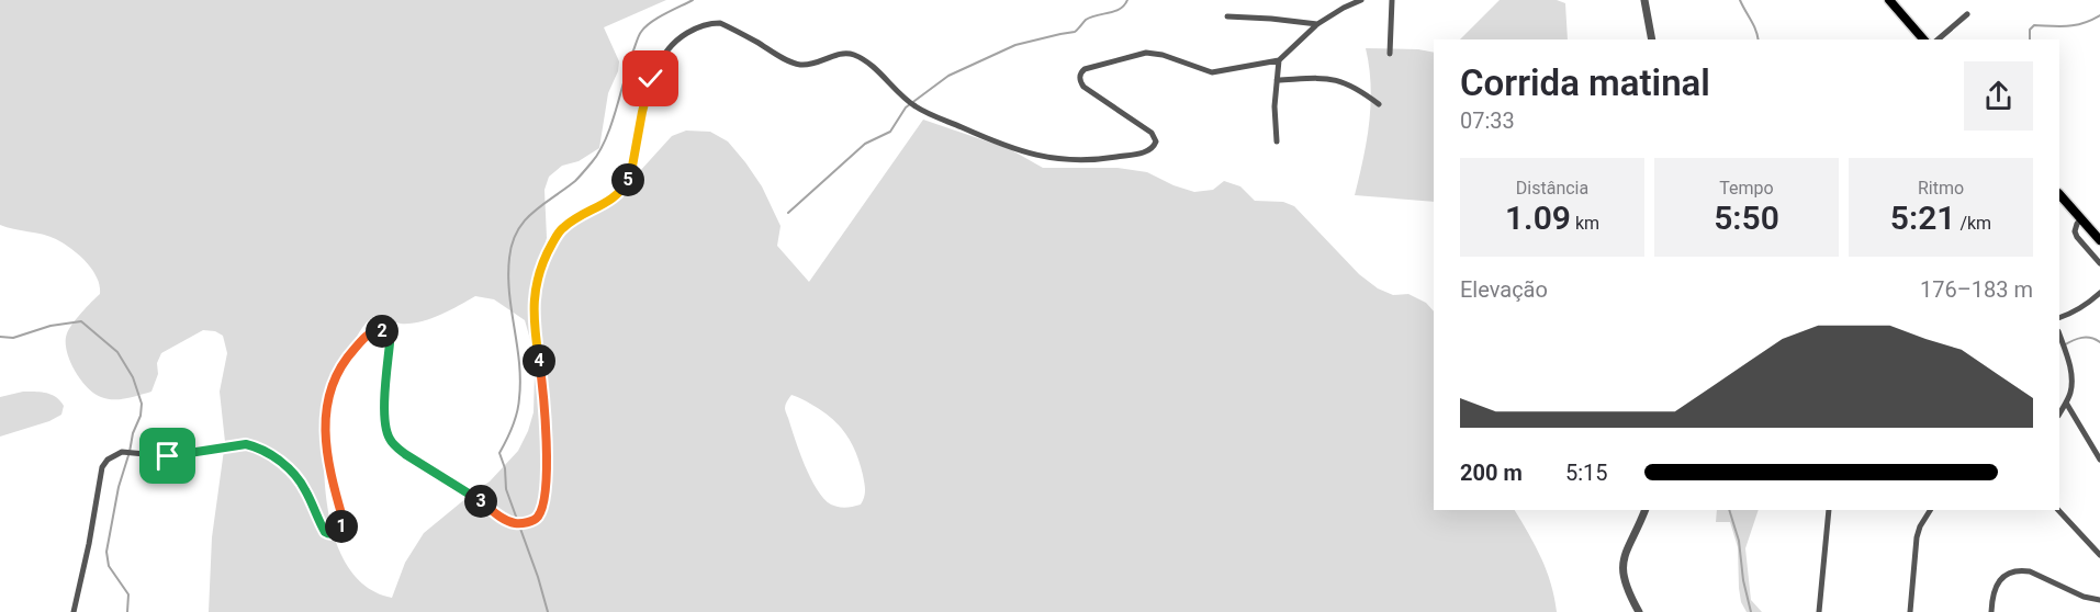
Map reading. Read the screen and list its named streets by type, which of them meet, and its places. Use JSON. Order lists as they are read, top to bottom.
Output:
{
  "page": {
    "heading": ["Corrida matinal", "07:33"],
    "stats": [
      ["Distância", "1.09 km"],
      ["Tempo", "5:50"],
      ["Ritmo", "5:21 /km"]
    ],
    "pins": [
      "5",
      "2",
      "4",
      "3",
      "1"
    ],
    "chart": ["Elevação", "176–183 m"],
    "list": [
      {
        "name": "200 m",
        "note": "5:15"
      }
    ]
  }
}
